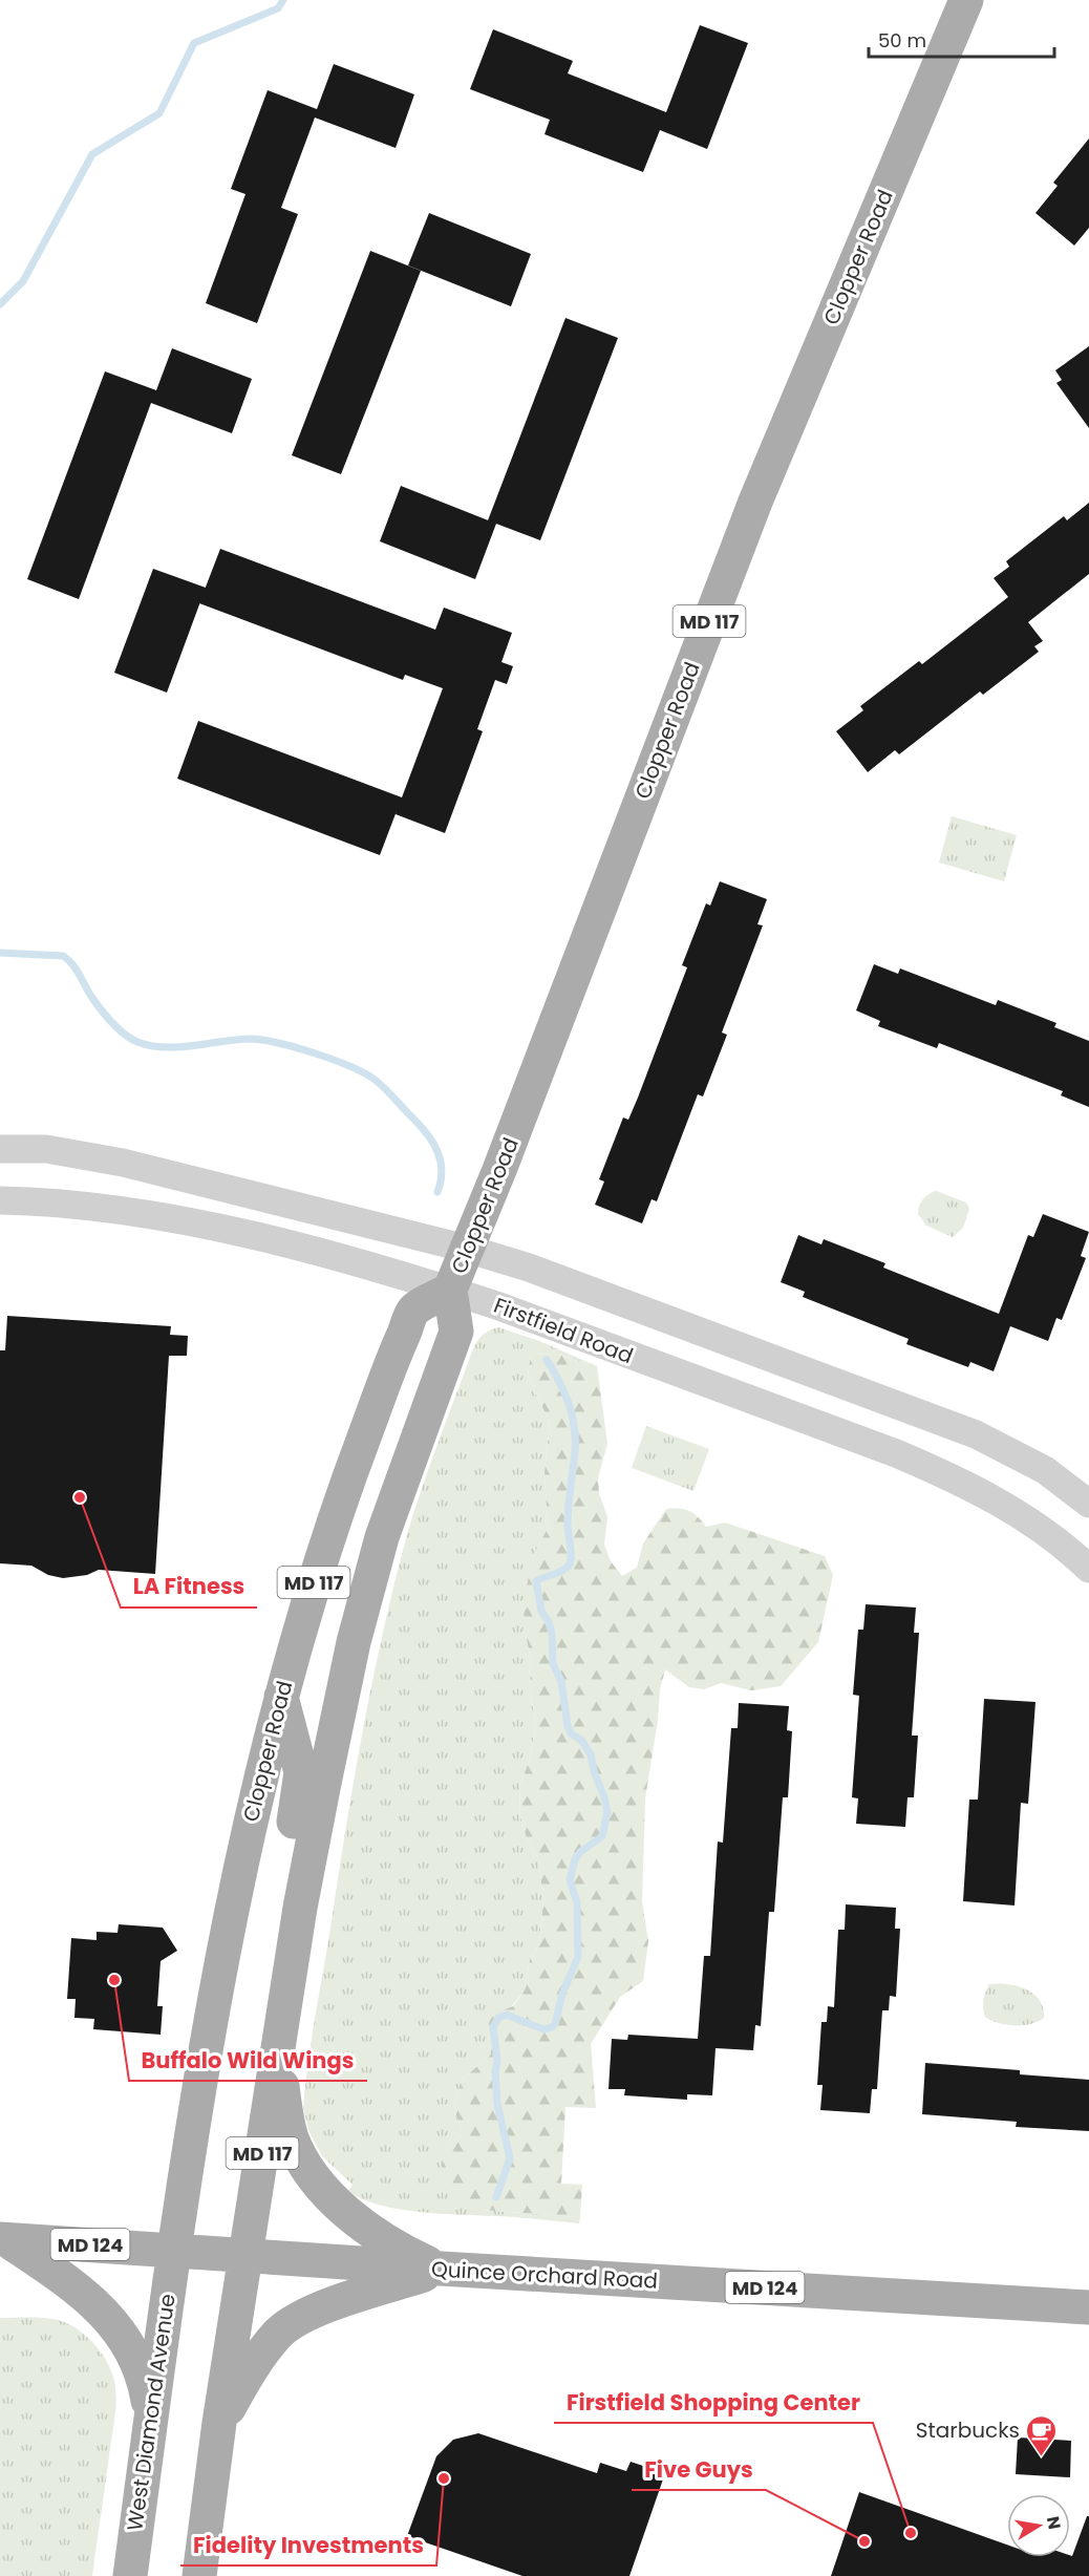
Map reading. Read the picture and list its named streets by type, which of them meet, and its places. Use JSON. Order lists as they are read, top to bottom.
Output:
{
  "streets": {
    "main road": [
      "Clopper Road",
      "MD 117",
      "MD 124",
      "Quince Orchard Road",
      "West Diamond Avenue"
    ],
    "street": ["Firstfield Road"]
  },
  "crossings": [
    ["Clopper Road", "MD 117"],
    ["Clopper Road", "Firstfield Road"],
    ["Clopper Road", "Quince Orchard Road"],
    ["Clopper Road", "West Diamond Avenue"],
    ["MD 117", "Quince Orchard Road"],
    ["Quince Orchard Road", "West Diamond Avenue"]
  ],
  "places": {
    "other": [
      "LA Fitness",
      "Buffalo Wild Wings",
      "Fidelity Investments",
      "Firstfield Shopping Center",
      "Five Guys"
    ],
    "cafe": ["Starbucks"]
  },
  "scale_bar": "50 m",
  "north": "right"
}
